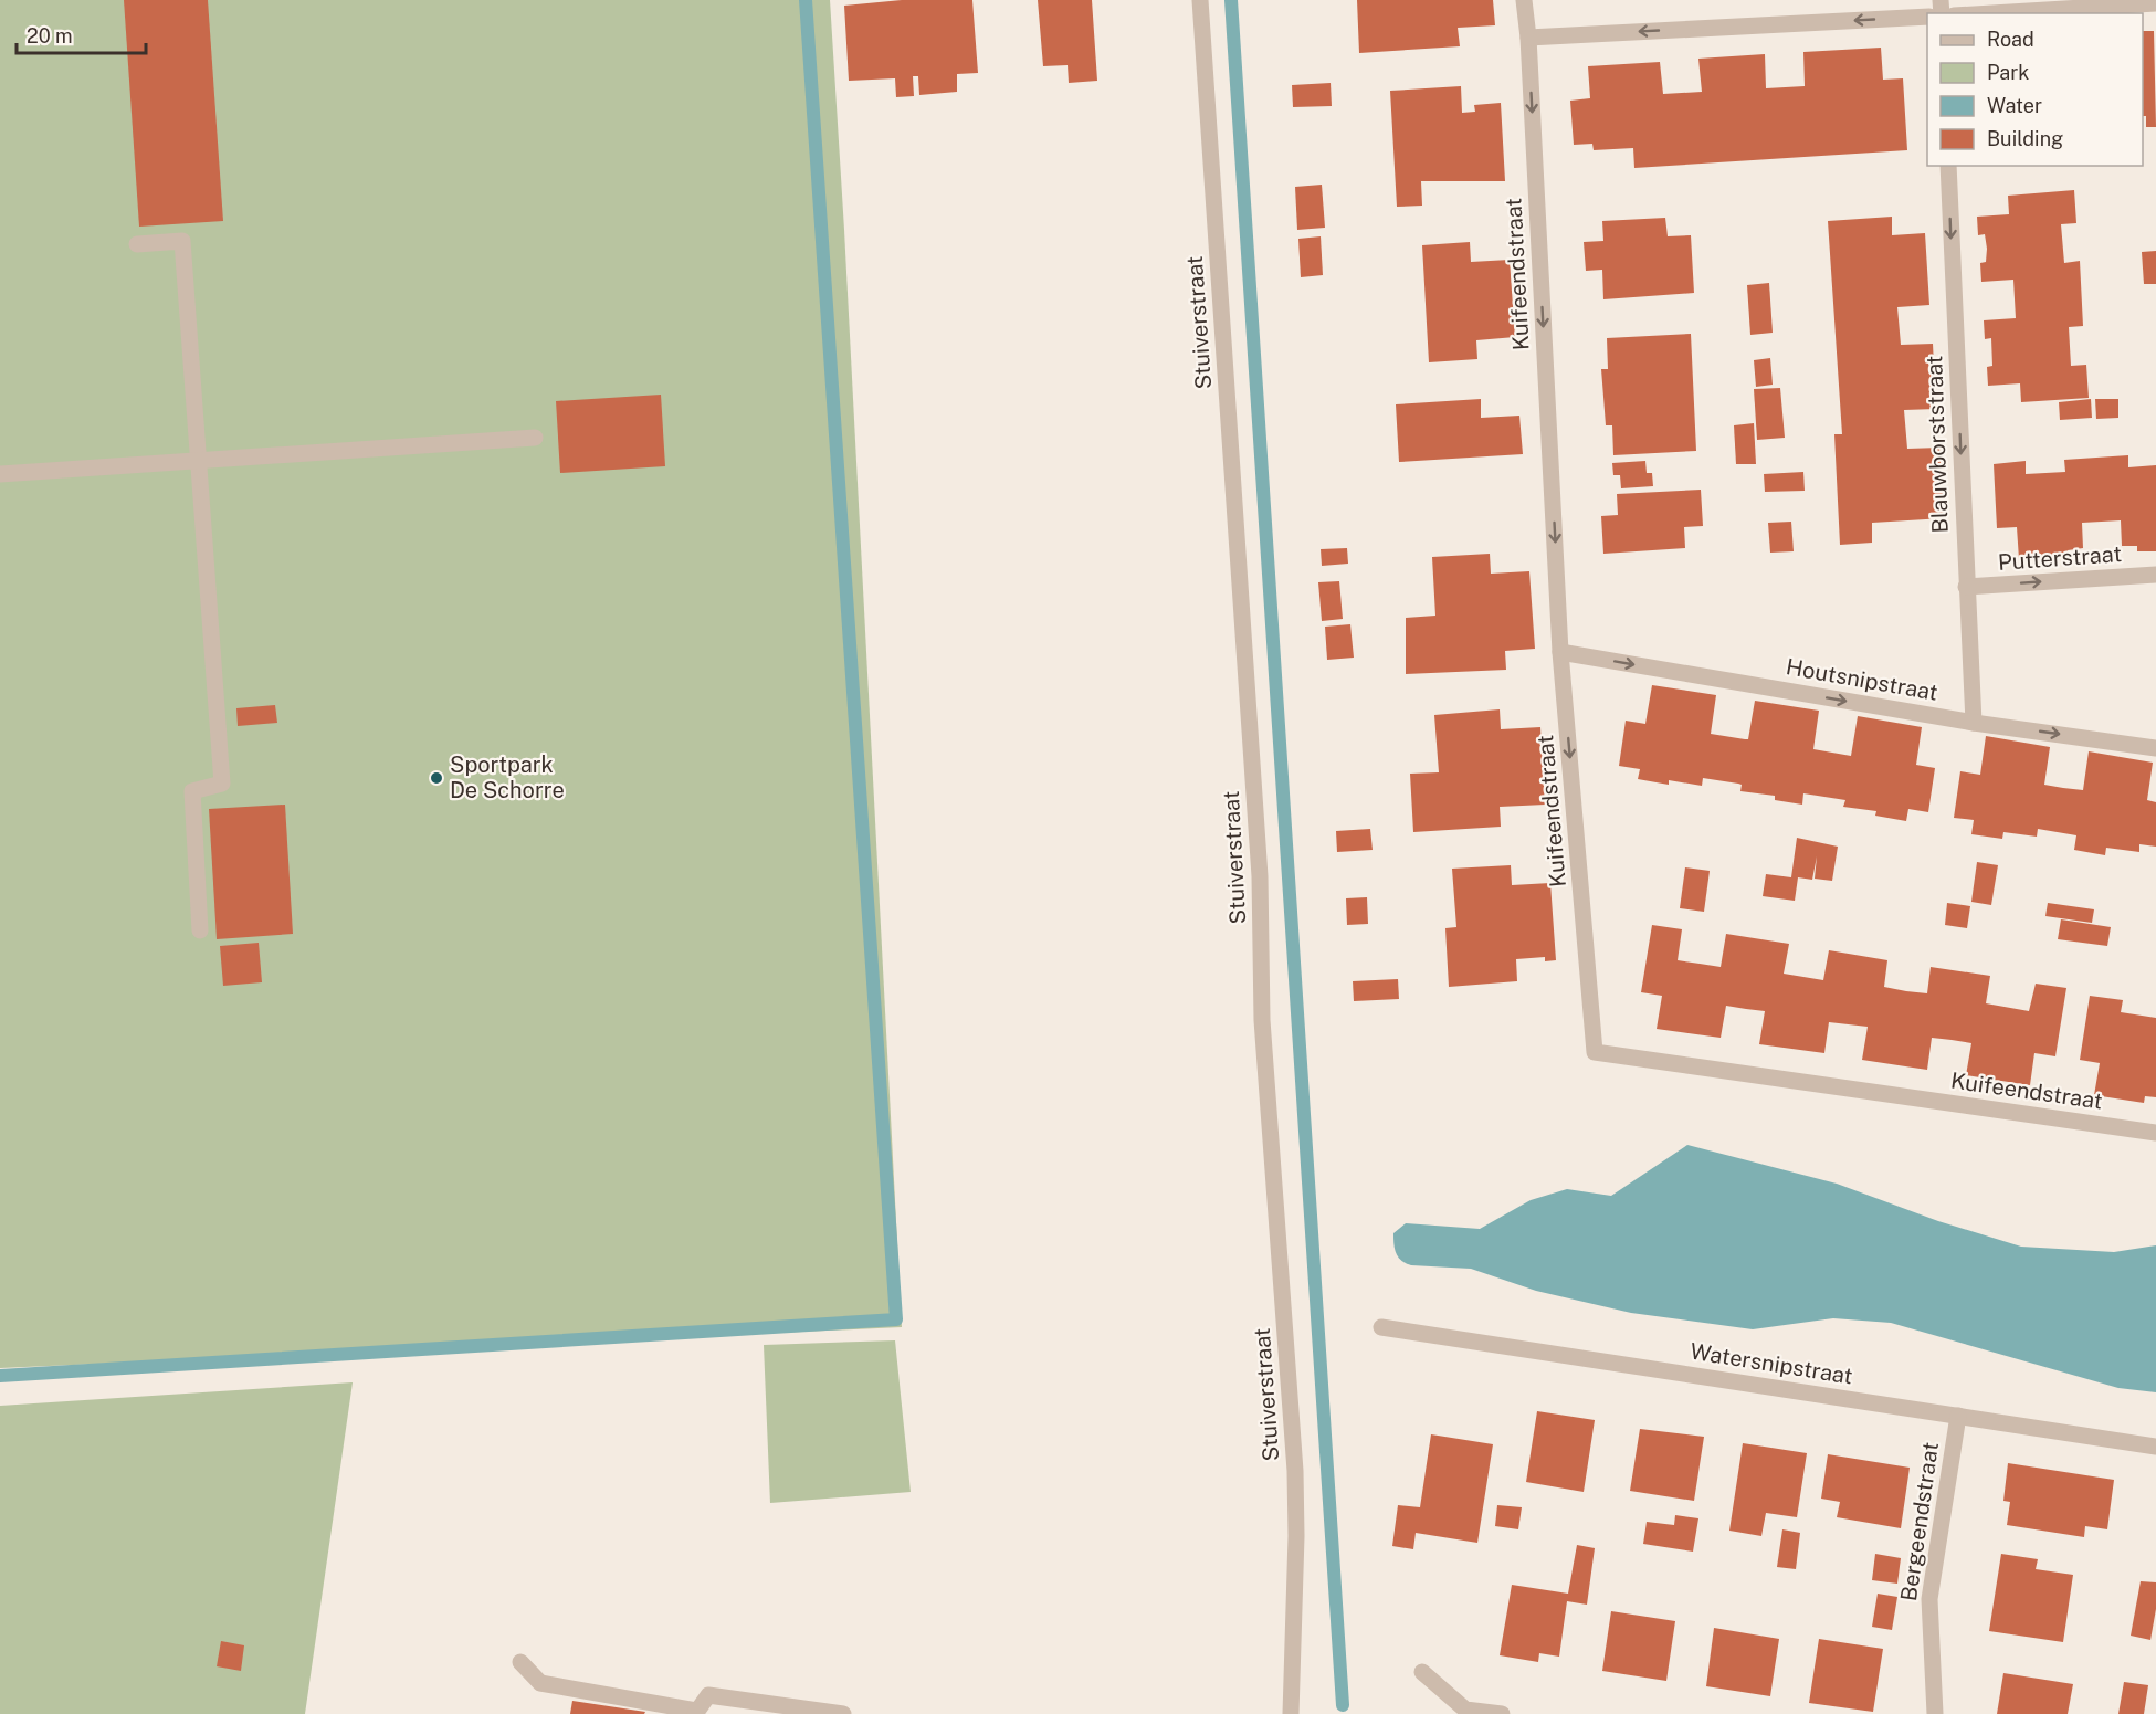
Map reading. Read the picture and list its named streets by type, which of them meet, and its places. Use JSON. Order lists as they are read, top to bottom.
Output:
{
  "streets": {
    "street": [
      "Kuifeendstraat",
      "Stuiverstraat",
      "Blauwborststraat",
      "Putterstraat",
      "Houtsnipstraat",
      "Watersnipstraat",
      "Bergeendstraat"
    ]
  },
  "crossings": [
    ["Kuifeendstraat", "Houtsnipstraat"],
    ["Blauwborststraat", "Putterstraat"],
    ["Blauwborststraat", "Houtsnipstraat"],
    ["Watersnipstraat", "Bergeendstraat"]
  ],
  "one_way": ["Blauwborststraat", "Putterstraat", "Houtsnipstraat"],
  "places": ["Sportpark De Schorre"],
  "legend": [
    "Road",
    "Park",
    "Water",
    "Building"
  ],
  "scale_bar": "20 m"
}
